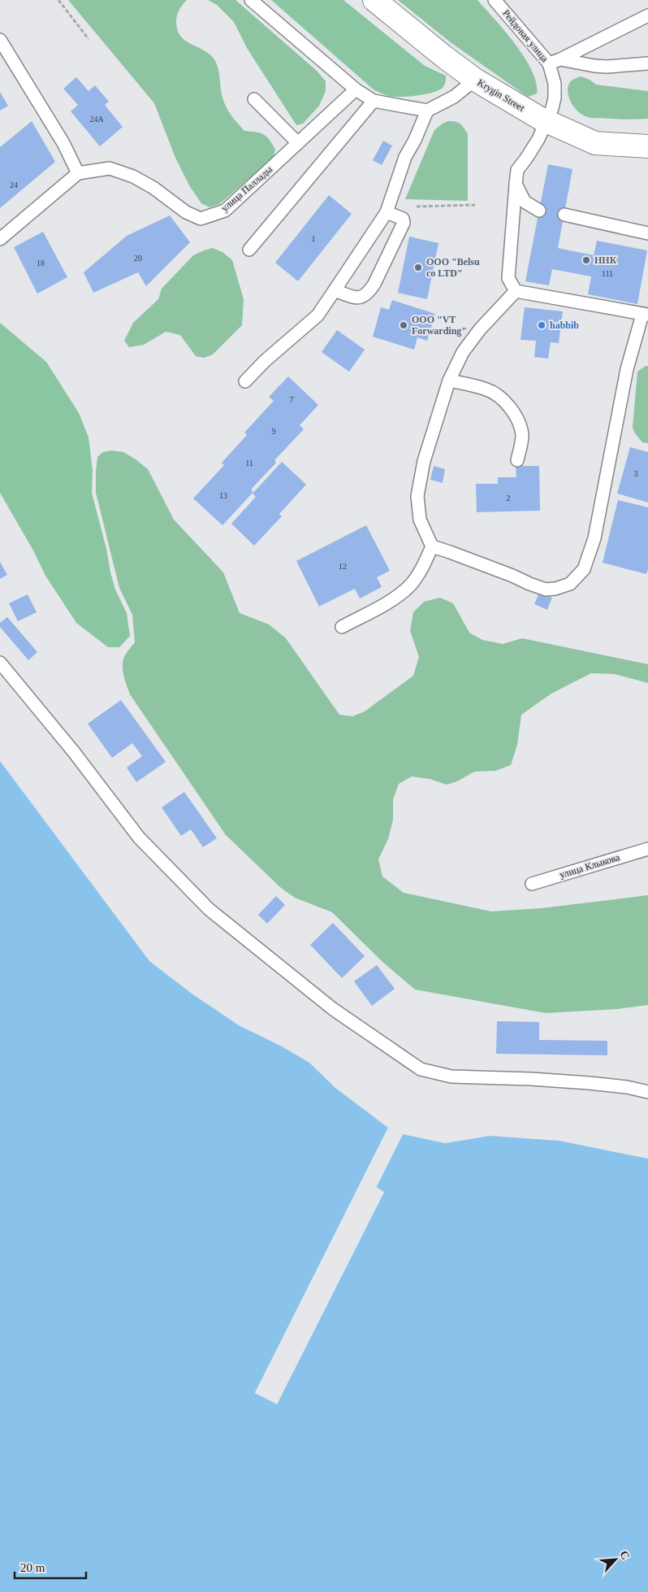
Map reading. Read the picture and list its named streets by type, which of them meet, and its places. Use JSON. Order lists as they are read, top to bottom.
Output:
{
  "streets": {
    "main road": ["Krygin Street"],
    "lane": ["Рейдовая улица", "улица Паллады", "улица Клыкова"]
  },
  "crossings": [
    ["Рейдовая улица", "Krygin Street"]
  ],
  "places": [
    "ННК",
    "OOO \"Belsu co LTD\"",
    "OOO \"VT Forwarding\"",
    "habbib"
  ],
  "house_numbers": [
    "24А",
    "24",
    "1",
    "20",
    "18",
    "111",
    "7",
    "9",
    "11",
    "3",
    "13",
    "2",
    "12"
  ],
  "scale_bar": "20 m",
  "north": "top right"
}
